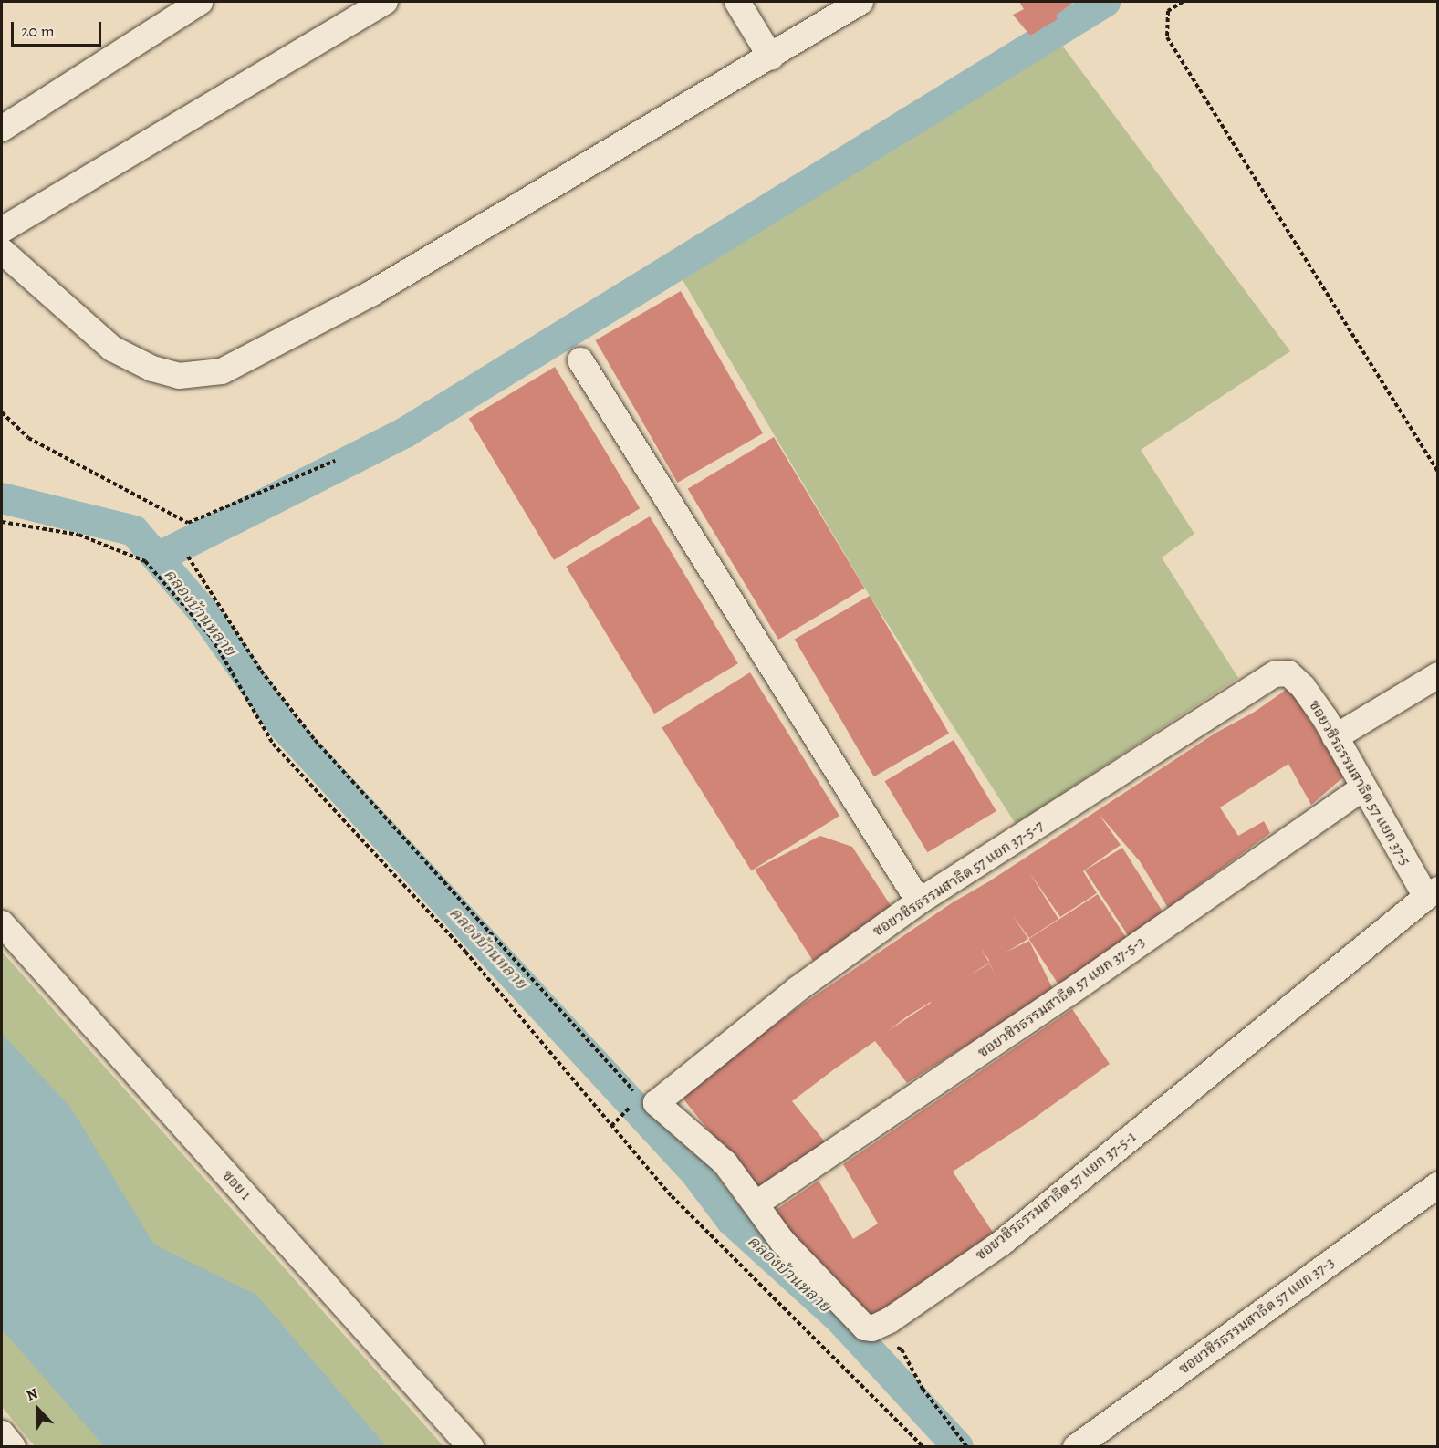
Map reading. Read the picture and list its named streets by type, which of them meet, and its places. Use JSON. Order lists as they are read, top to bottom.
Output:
{
  "streets": {
    "street": [
      "ซอยวชิรธรรมสาธิต 57 แยก 37-5",
      "ซอยวชิรธรรมสาธิต 57 แยก 37-5-7",
      "ซอยวชิรธรรมสาธิต 57 แยก 37-5-3",
      "ซอย 1",
      "ซอยวชิรธรรมสาธิต 57 แยก 37-5-1",
      "ซอยวชิรธรรมสาธิต 57 แยก 37-3"
    ]
  },
  "crossings": [
    ["ซอยวชิรธรรมสาธิต 57 แยก 37-5", "ซอยวชิรธรรมสาธิต 57 แยก 37-5-7"],
    ["ซอยวชิรธรรมสาธิต 57 แยก 37-5", "ซอยวชิรธรรมสาธิต 57 แยก 37-5-3"],
    ["ซอยวชิรธรรมสาธิต 57 แยก 37-5", "ซอยวชิรธรรมสาธิต 57 แยก 37-5-1"],
    ["ซอยวชิรธรรมสาธิต 57 แยก 37-5-7", "ซอยวชิรธรรมสาธิต 57 แยก 37-5-1"],
    ["ซอยวชิรธรรมสาธิต 57 แยก 37-5-3", "ซอยวชิรธรรมสาธิต 57 แยก 37-5-1"]
  ],
  "water": ["คลองบ้านหลาย"],
  "scale_bar": "20 m",
  "north": "top"
}
